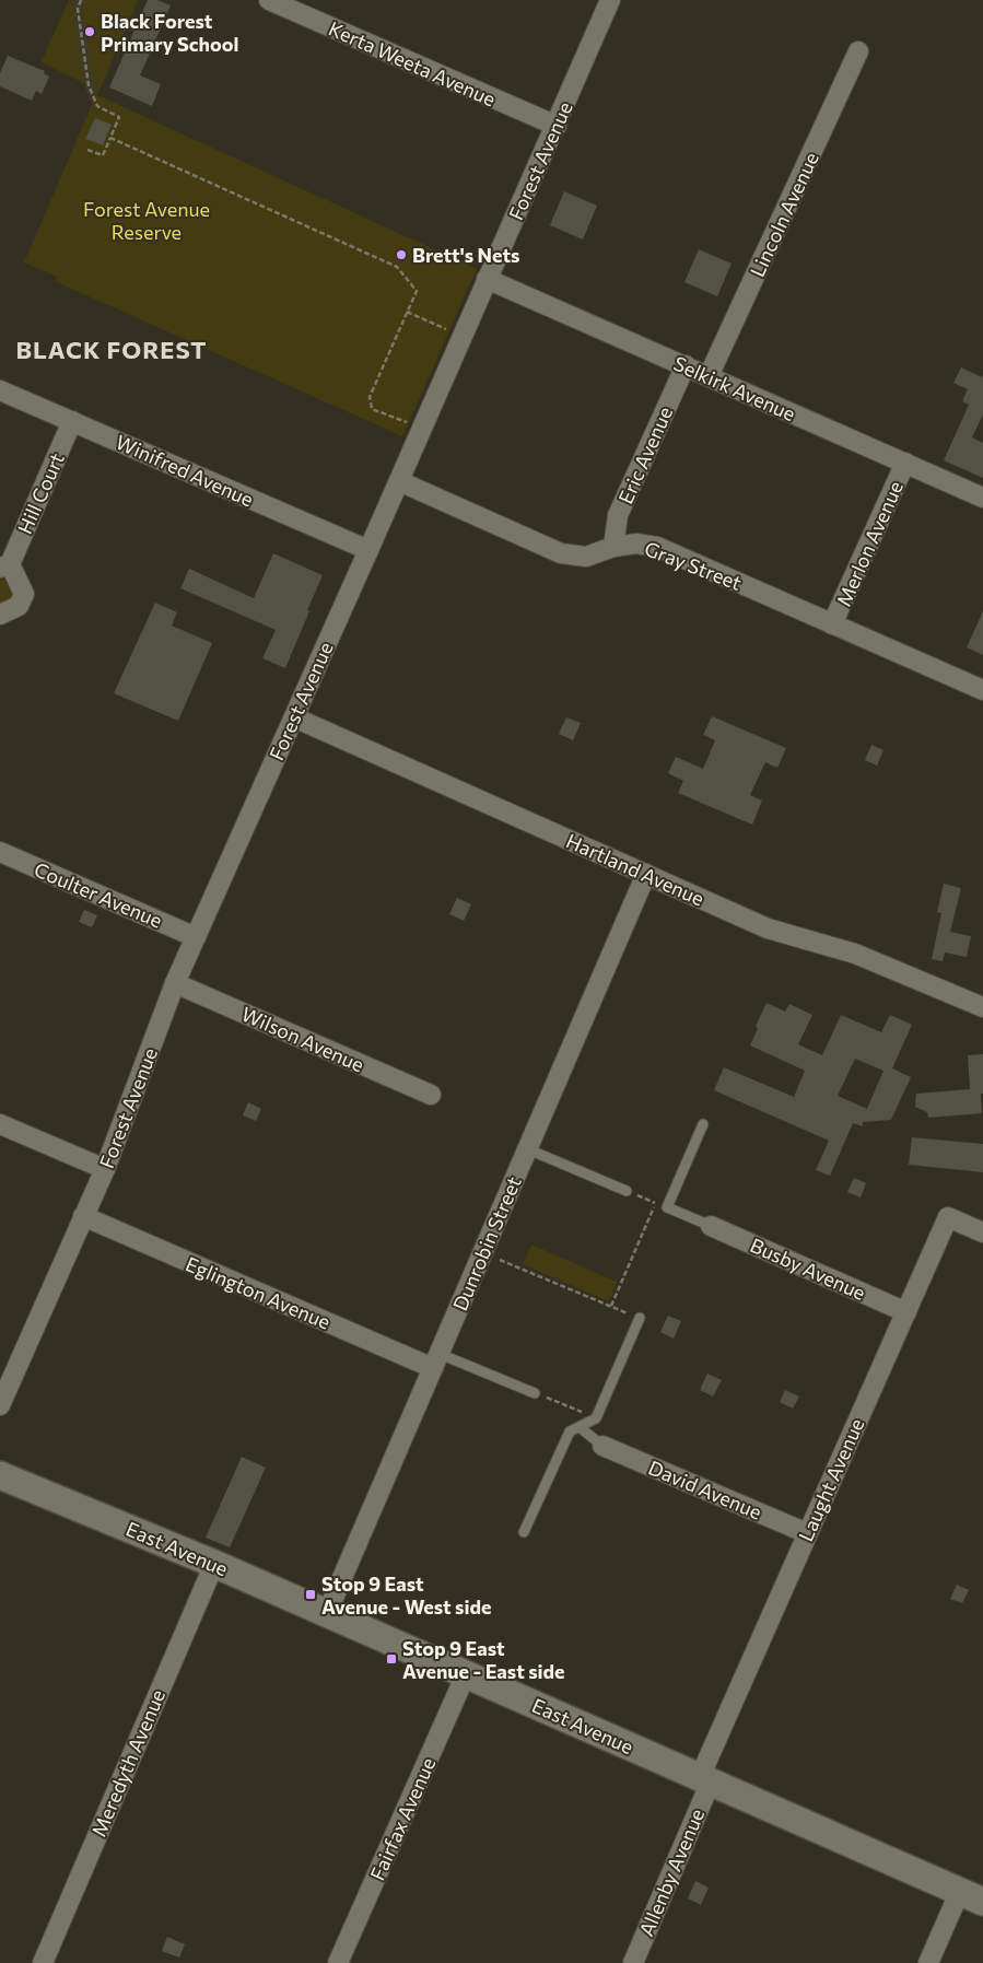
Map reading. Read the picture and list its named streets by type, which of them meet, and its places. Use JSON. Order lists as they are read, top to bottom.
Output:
{
  "streets": {
    "street": [
      "Kerta Weeta Avenue",
      "Forest Avenue",
      "Lincoln Avenue",
      "Selkirk Avenue",
      "Eric Avenue",
      "Winifred Avenue",
      "Hill Court",
      "Merlon Avenue",
      "Gray Street",
      "Hartland Avenue",
      "Coulter Avenue",
      "Wilson Avenue",
      "Dunrobin Street",
      "Busby Avenue",
      "Eglington Avenue",
      "Laught Avenue",
      "David Avenue",
      "East Avenue",
      "Meredyth Avenue",
      "Fairfax Avenue",
      "Allenby Avenue"
    ]
  },
  "crossings": [
    ["Kerta Weeta Avenue", "Forest Avenue"],
    ["Forest Avenue", "Selkirk Avenue"],
    ["Forest Avenue", "Winifred Avenue"],
    ["Forest Avenue", "Gray Street"],
    ["Forest Avenue", "Hartland Avenue"],
    ["Forest Avenue", "Coulter Avenue"],
    ["Forest Avenue", "Wilson Avenue"],
    ["Forest Avenue", "Eglington Avenue"],
    ["Lincoln Avenue", "Selkirk Avenue"],
    ["Selkirk Avenue", "Eric Avenue"],
    ["Selkirk Avenue", "Merlon Avenue"],
    ["Eric Avenue", "Gray Street"],
    ["Winifred Avenue", "Hill Court"],
    ["Merlon Avenue", "Gray Street"],
    ["Hartland Avenue", "Dunrobin Street"],
    ["Dunrobin Street", "Eglington Avenue"],
    ["Dunrobin Street", "East Avenue"],
    ["Busby Avenue", "Laught Avenue"],
    ["Laught Avenue", "David Avenue"],
    ["Laught Avenue", "East Avenue"],
    ["Laught Avenue", "Allenby Avenue"],
    ["East Avenue", "Meredyth Avenue"],
    ["East Avenue", "Fairfax Avenue"],
    ["East Avenue", "Allenby Avenue"]
  ],
  "districts": ["BLACK FOREST"],
  "parks": ["Forest Avenue Reserve"],
  "places": {
    "other": ["Black Forest Primary School", "Brett's Nets"],
    "transit": ["Stop 9 East Avenue - West side", "Stop 9 East Avenue - East side"]
  }
}
